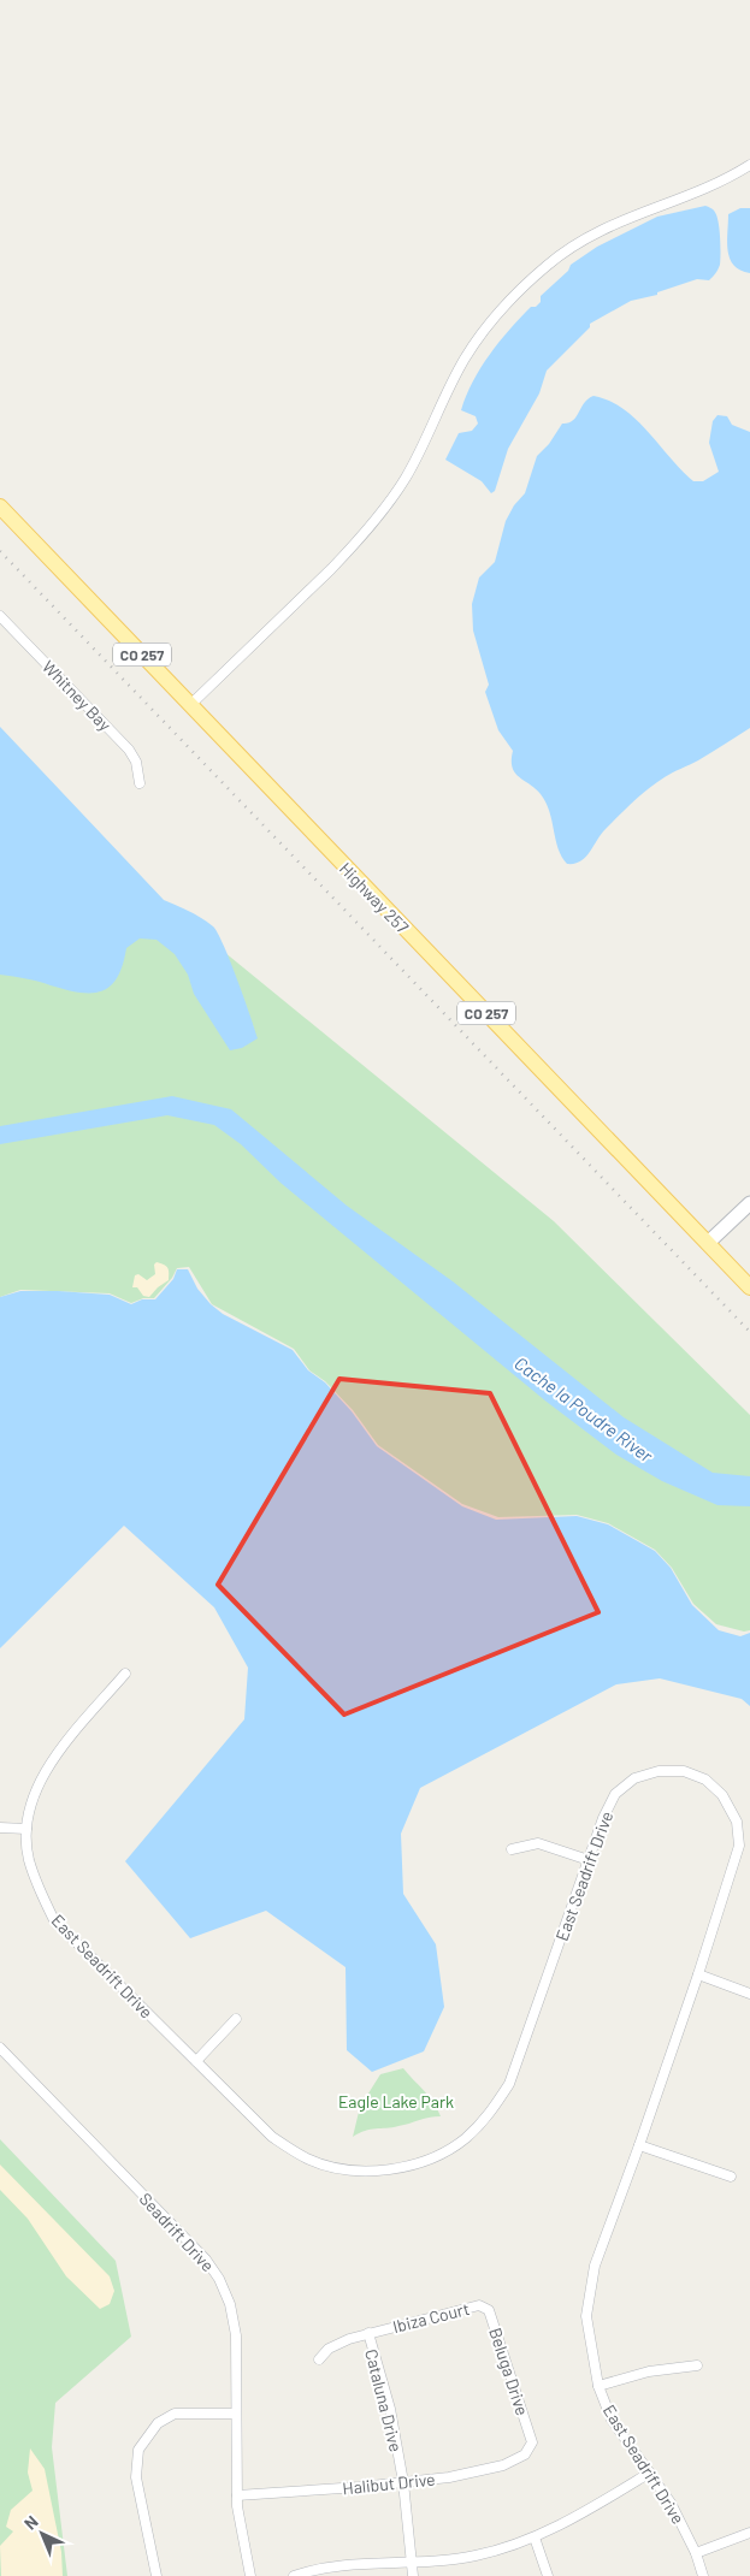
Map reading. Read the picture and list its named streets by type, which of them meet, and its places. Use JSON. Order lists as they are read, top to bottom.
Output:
{
  "streets": {
    "main road": ["CO 257", "Highway 257"],
    "street": [
      "Whitney Bay",
      "East Seadrift Drive",
      "Seadrift Drive",
      "Ibiza Court",
      "Beluga Drive",
      "Cataluna Drive",
      "Halibut Drive"
    ]
  },
  "crossings": [
    ["Seadrift Drive", "Halibut Drive"],
    ["Ibiza Court", "Beluga Drive"],
    ["Ibiza Court", "Cataluna Drive"],
    ["Beluga Drive", "Halibut Drive"],
    ["Cataluna Drive", "Halibut Drive"]
  ],
  "water": ["Cache la Poudre River"],
  "parks": ["Eagle Lake Park"],
  "north": "top left"
}
